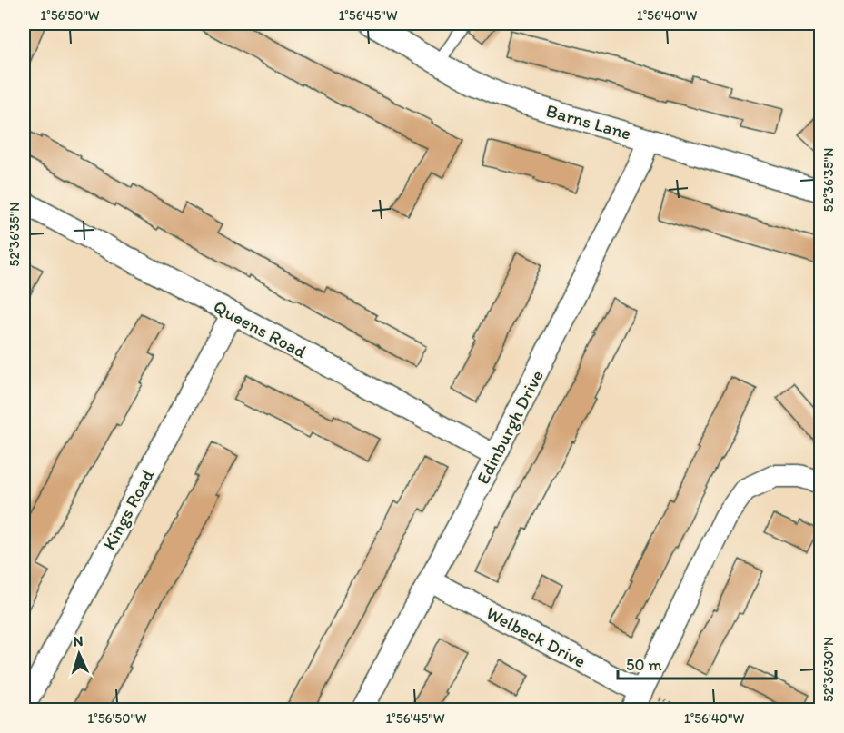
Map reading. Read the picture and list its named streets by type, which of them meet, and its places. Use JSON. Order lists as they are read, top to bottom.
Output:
{
  "streets": {
    "street": [
      "Barns Lane",
      "Queens Road",
      "Edinburgh Drive",
      "Kings Road",
      "Welbeck Drive"
    ]
  },
  "crossings": [
    ["Barns Lane", "Edinburgh Drive"],
    ["Queens Road", "Edinburgh Drive"],
    ["Queens Road", "Kings Road"],
    ["Edinburgh Drive", "Welbeck Drive"]
  ],
  "scale_bar": "50 m",
  "north": "top",
  "coordinates": [
    "1°56'50\"W",
    "1°56'45\"W",
    "1°56'40\"W",
    "52°36'35\"N",
    "52°36'30\"N"
  ]
}
